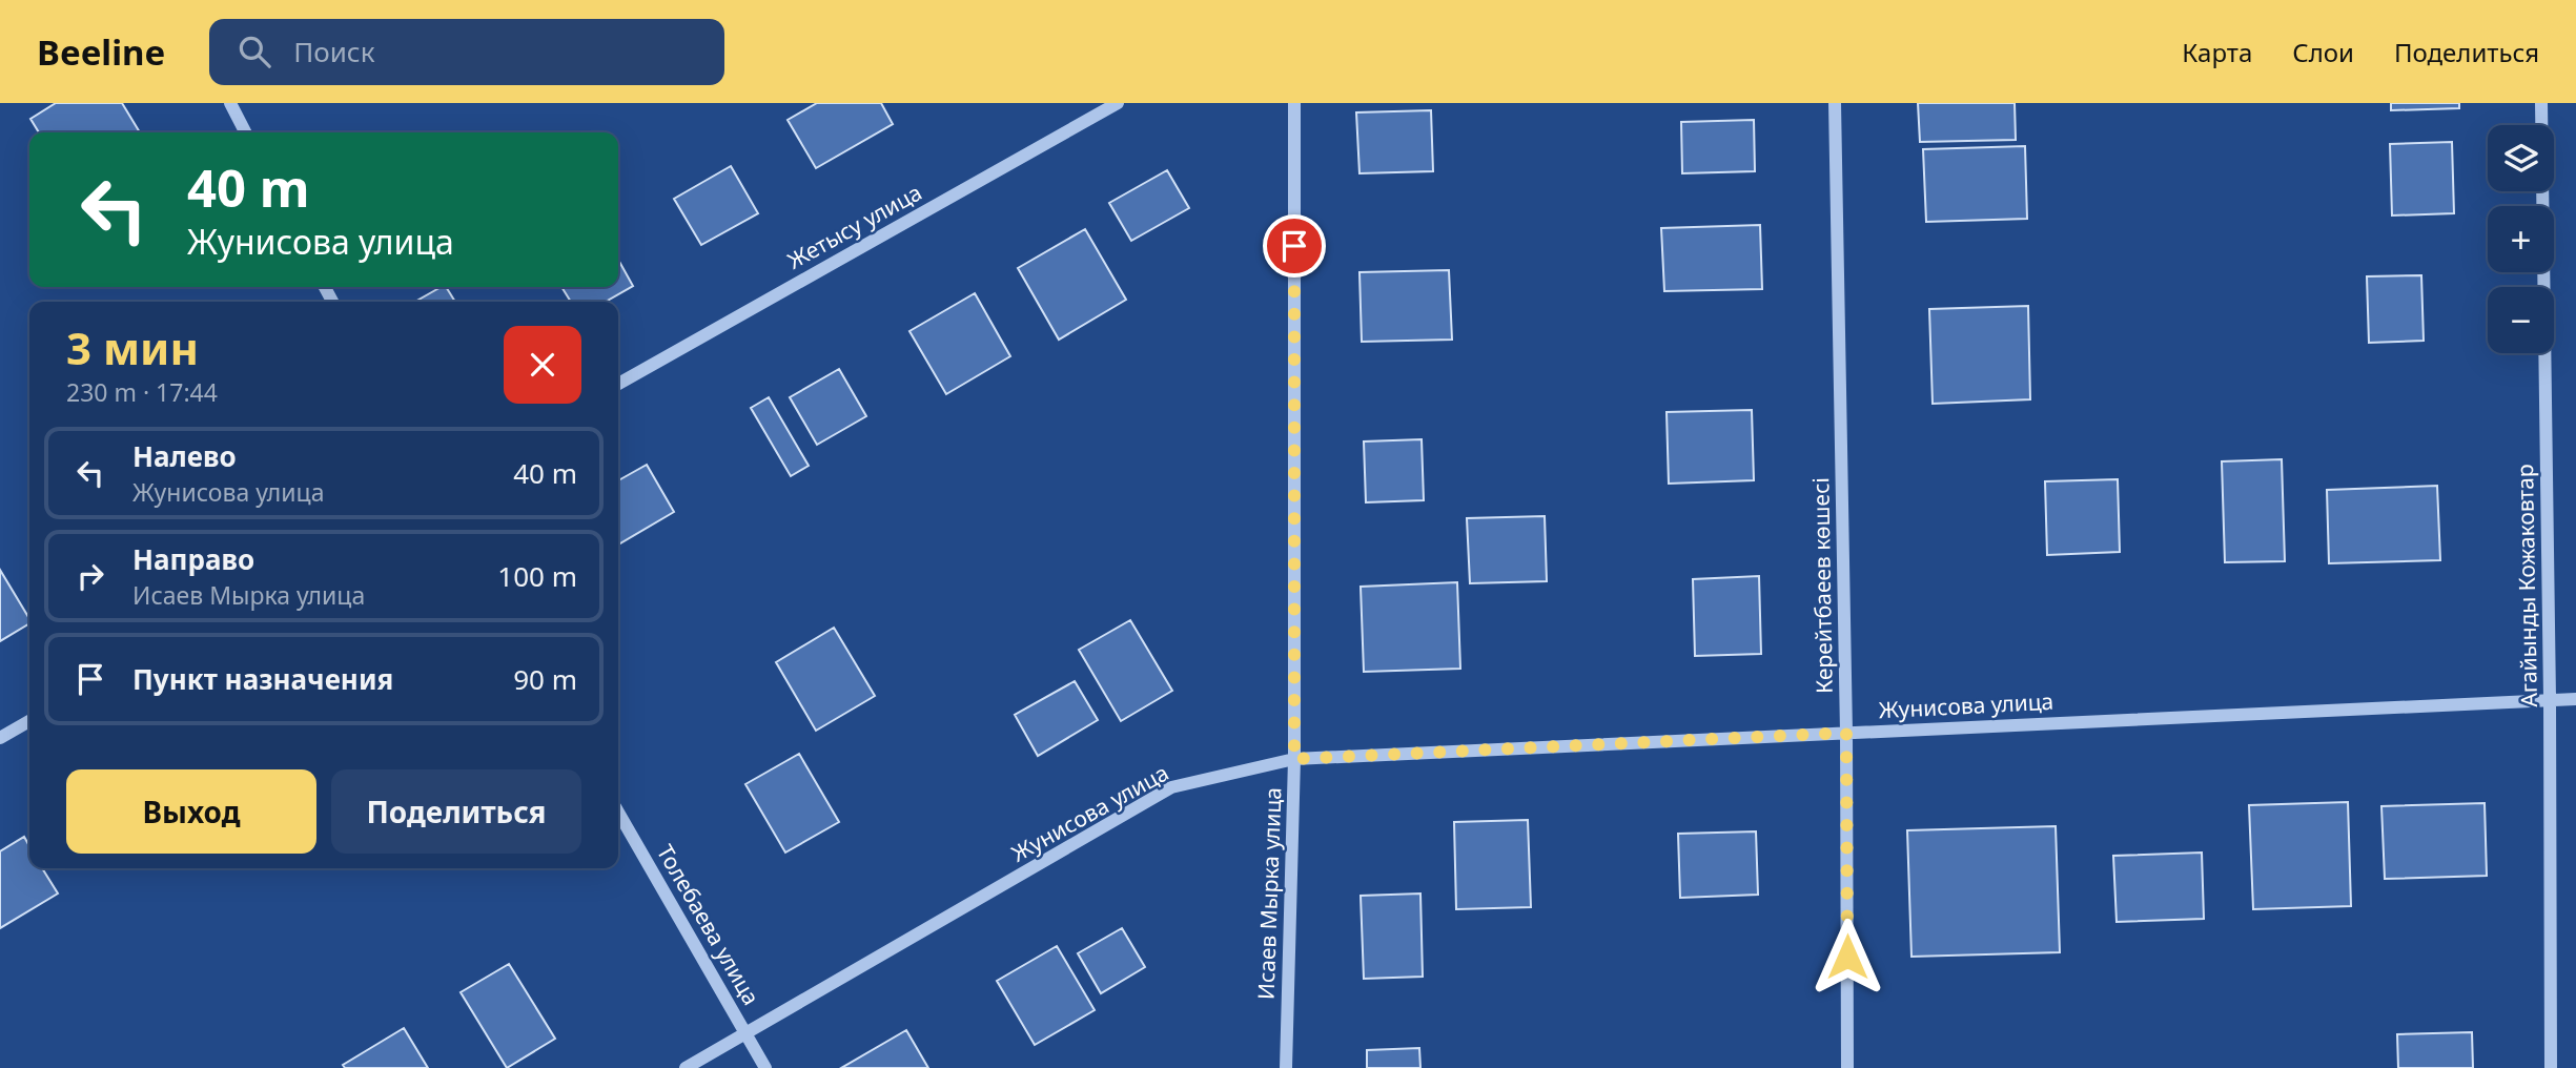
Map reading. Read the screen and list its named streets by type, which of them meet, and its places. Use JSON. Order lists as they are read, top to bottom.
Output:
{
  "streets": {
    "street": [
      "Жетысу улица",
      "Керейтбаеев көшесі",
      "Агайынды Кожаковтар",
      "Жунисова улица",
      "Исаев Мырка улица",
      "Толебаева улица"
    ]
  },
  "crossings": [
    ["Керейтбаеев көшесі", "Жунисова улица"],
    ["Агайынды Кожаковтар", "Жунисова улица"],
    ["Жунисова улица", "Исаев Мырка улица"],
    ["Жунисова улица", "Толебаева улица"]
  ],
  "page": {
    "header": "Beeline",
    "search": "Поиск",
    "nav": ["Карта", "Слои", "Поделиться"],
    "map_buttons": ["+", "−"],
    "turn": ["40 m", "Жунисова улица"],
    "heading": ["3 мин", "230 m · 17:44"],
    "list": [
      {
        "name": "Налево",
        "note": "Жунисова улица",
        "value": "40 m"
      },
      {
        "name": "Направо",
        "note": "Исаев Мырка улица",
        "value": "100 m"
      },
      {
        "name": "Пункт назначения",
        "value": "90 m"
      }
    ],
    "buttons": ["Выход", "Поделиться"]
  }
}
